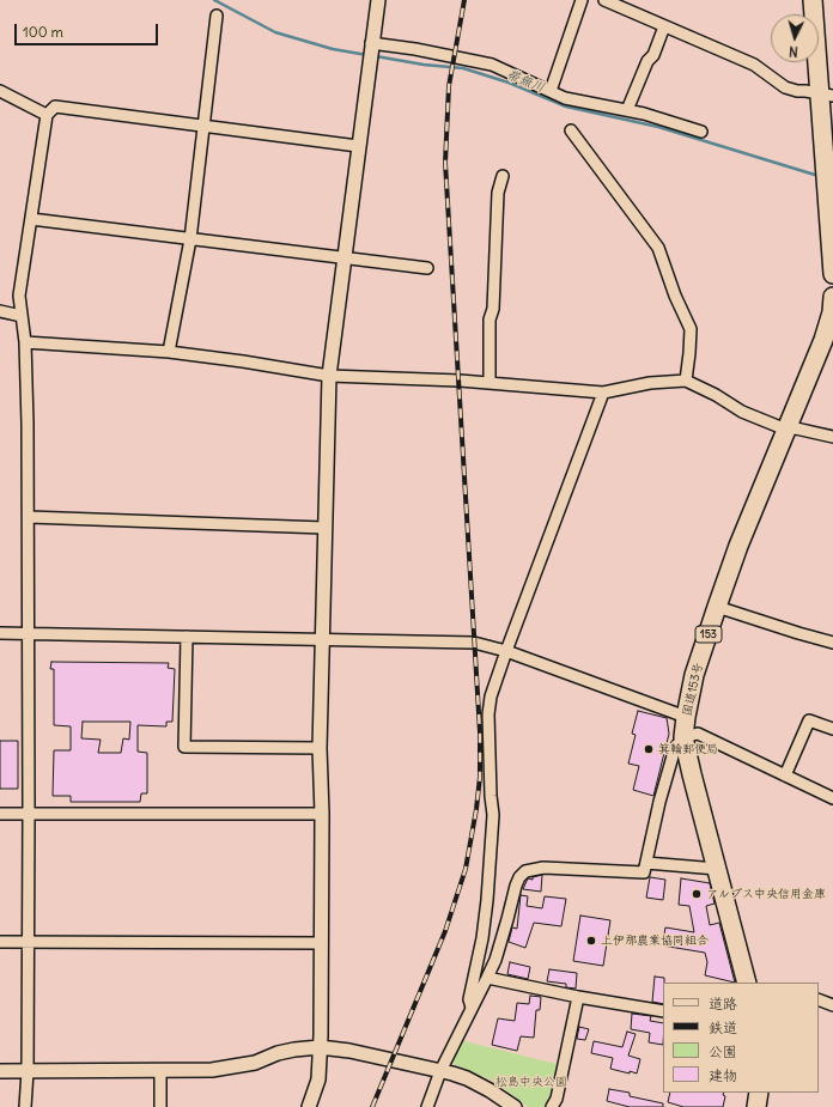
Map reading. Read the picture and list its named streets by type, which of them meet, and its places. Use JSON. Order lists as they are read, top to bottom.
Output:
{
  "streets": {
    "highway": ["153", "国道153号"]
  },
  "water": ["帯無川"],
  "parks": ["松島中央公園"],
  "places": ["箕輪郵便局", "アルプス中央信用金庫", "上伊那農業協同組合"],
  "legend": [
    "道路",
    "鉄道",
    "公園",
    "建物"
  ],
  "scale_bar": "100 m",
  "north": "bottom"
}
